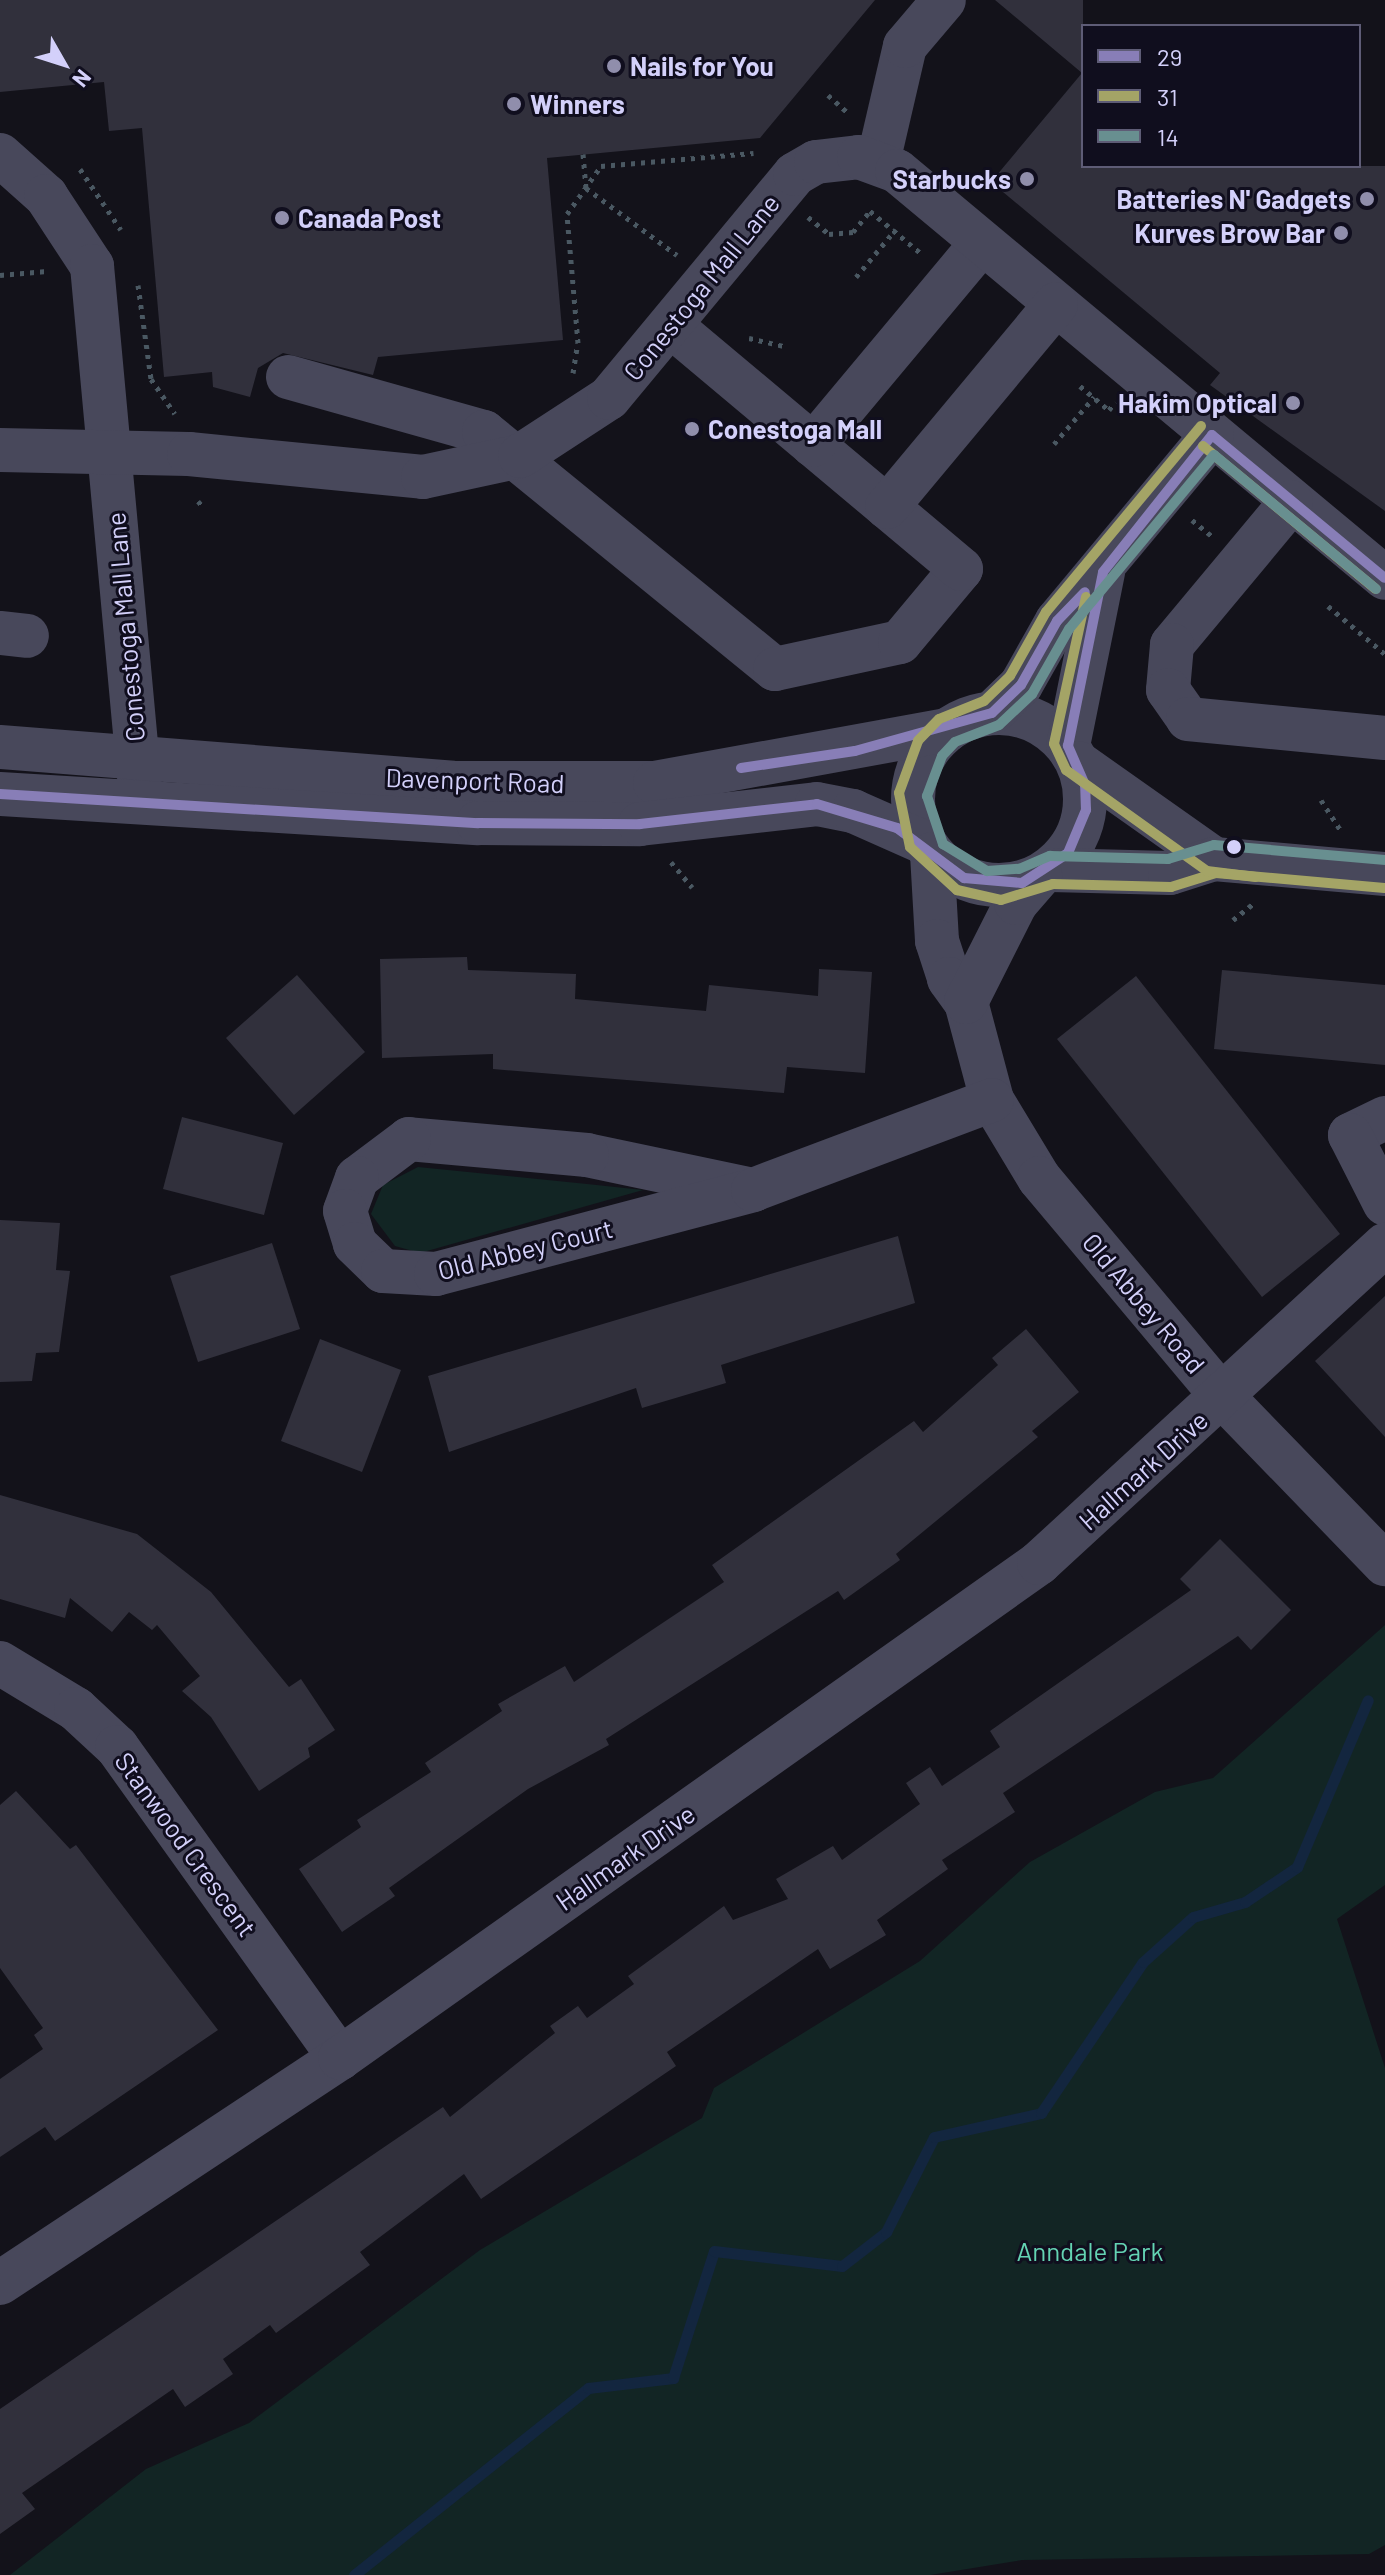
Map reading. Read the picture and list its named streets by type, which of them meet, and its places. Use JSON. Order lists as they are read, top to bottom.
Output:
{
  "streets": {
    "street": [
      "Conestoga Mall Lane",
      "Davenport Road",
      "Old Abbey Court",
      "Old Abbey Road",
      "Hallmark Drive",
      "Stanwood Crescent"
    ]
  },
  "crossings": [
    ["Conestoga Mall Lane", "Davenport Road"],
    ["Davenport Road", "Old Abbey Road"],
    ["Old Abbey Court", "Old Abbey Road"],
    ["Old Abbey Road", "Hallmark Drive"],
    ["Hallmark Drive", "Stanwood Crescent"]
  ],
  "parks": ["Anndale Park"],
  "places": [
    "Nails for You",
    "Winners",
    "Starbucks",
    "Batteries N' Gadgets",
    "Canada Post",
    "Kurves Brow Bar",
    "Hakim Optical",
    "Conestoga Mall"
  ],
  "lines": ["transit line 31", "transit line 29", "transit line 14"],
  "legend": ["29", "31", "14"],
  "north": "bottom right"
}
